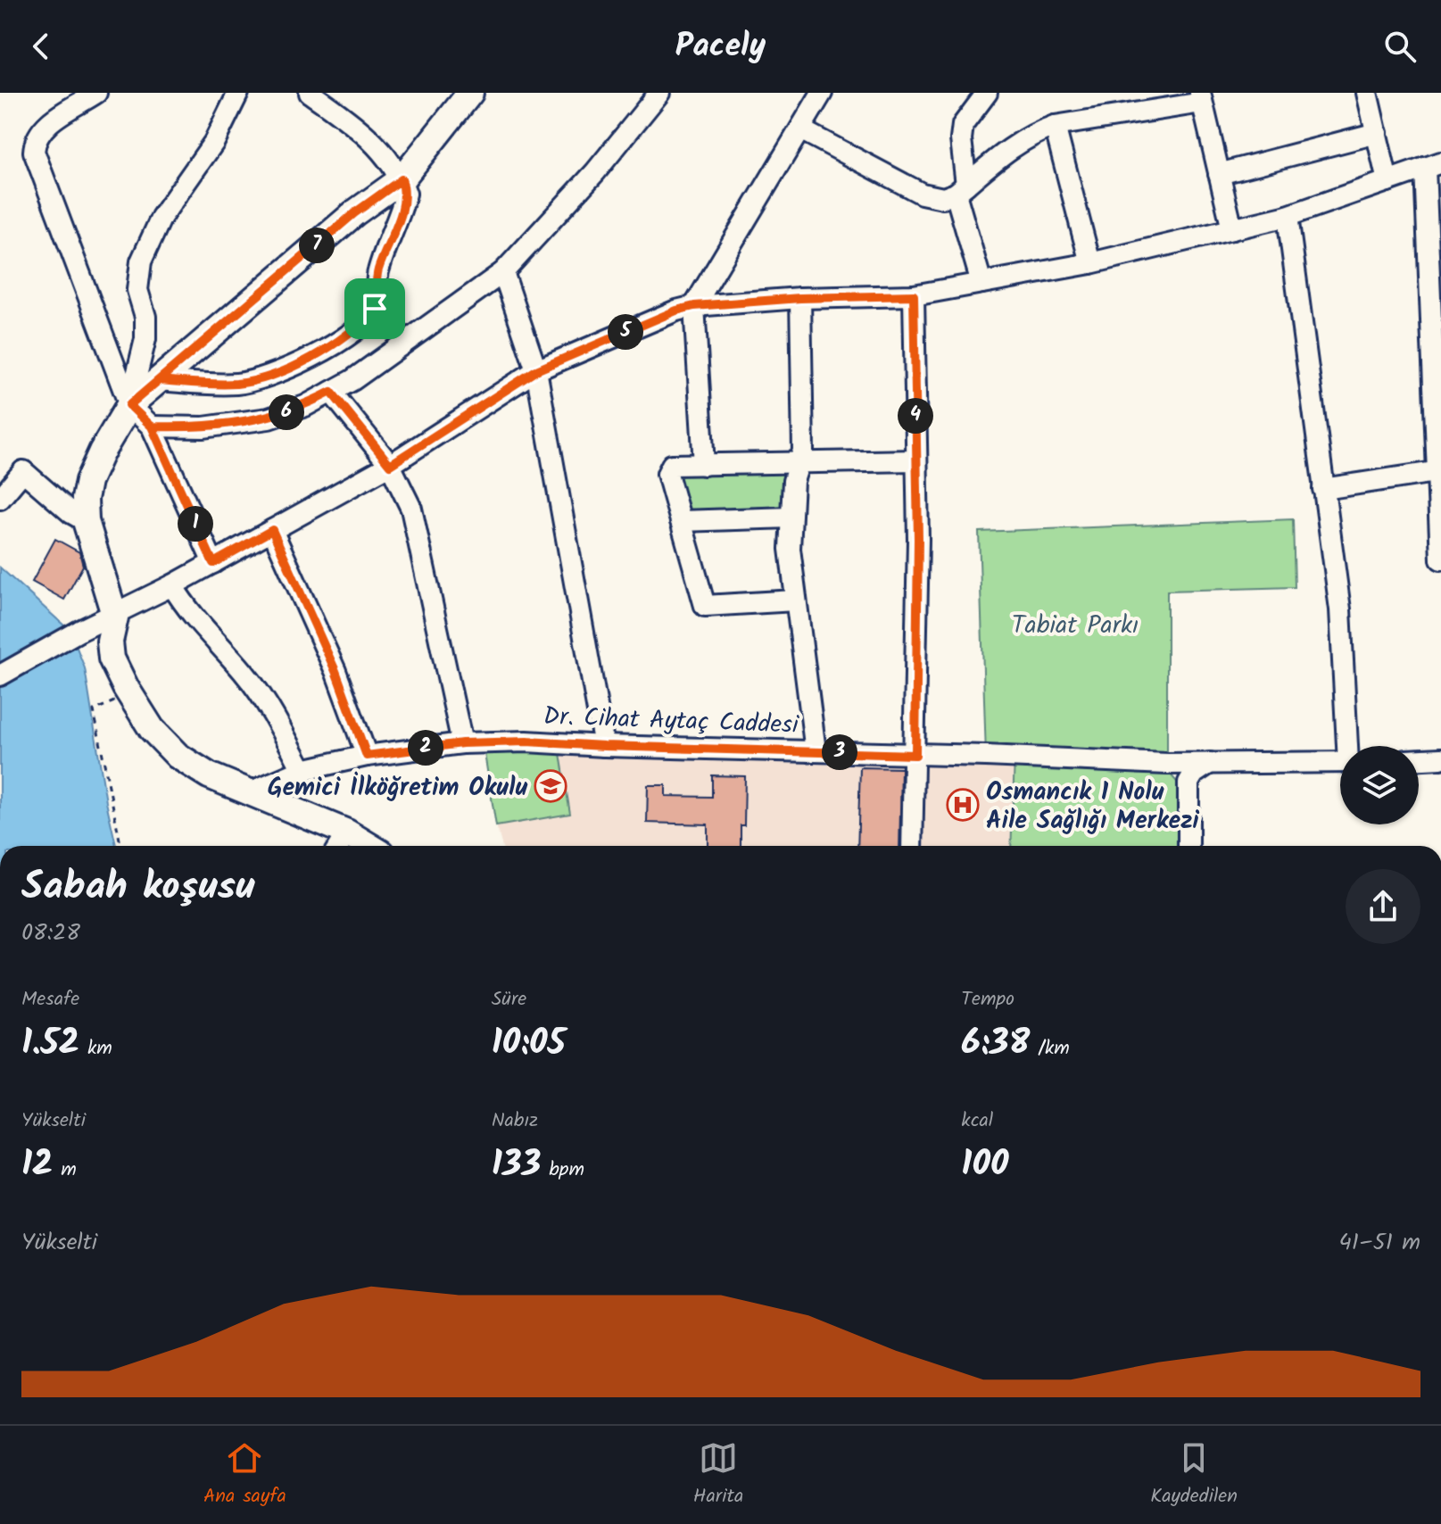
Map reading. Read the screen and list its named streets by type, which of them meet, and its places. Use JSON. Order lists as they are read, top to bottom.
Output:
{
  "streets": {
    "street": ["Dr. Cihat Aytaç Caddesi"]
  },
  "parks": ["Tabiat Parkı"],
  "places": {
    "school or university": ["Gemici İlköğretim Okulu"],
    "hospital": ["Osmancık 1 Nolu Aile Sağlığı Merkezi"]
  },
  "page": {
    "header": "Pacely",
    "pins": [
      "7",
      "5",
      "6",
      "4",
      "1",
      "2",
      "3"
    ],
    "heading": ["Sabah koşusu", "08:28"],
    "stats": [
      ["Mesafe", "1.52 km"],
      ["Süre", "10:05"],
      ["Tempo", "6:38 /km"],
      ["Yükselti", "12 m"],
      ["Nabız", "133 bpm"],
      ["kcal", "100"]
    ],
    "chart": ["Yükselti", "41–51 m"],
    "tabs": ["Ana sayfa", "Harita", "Kaydedilen"]
  }
}
